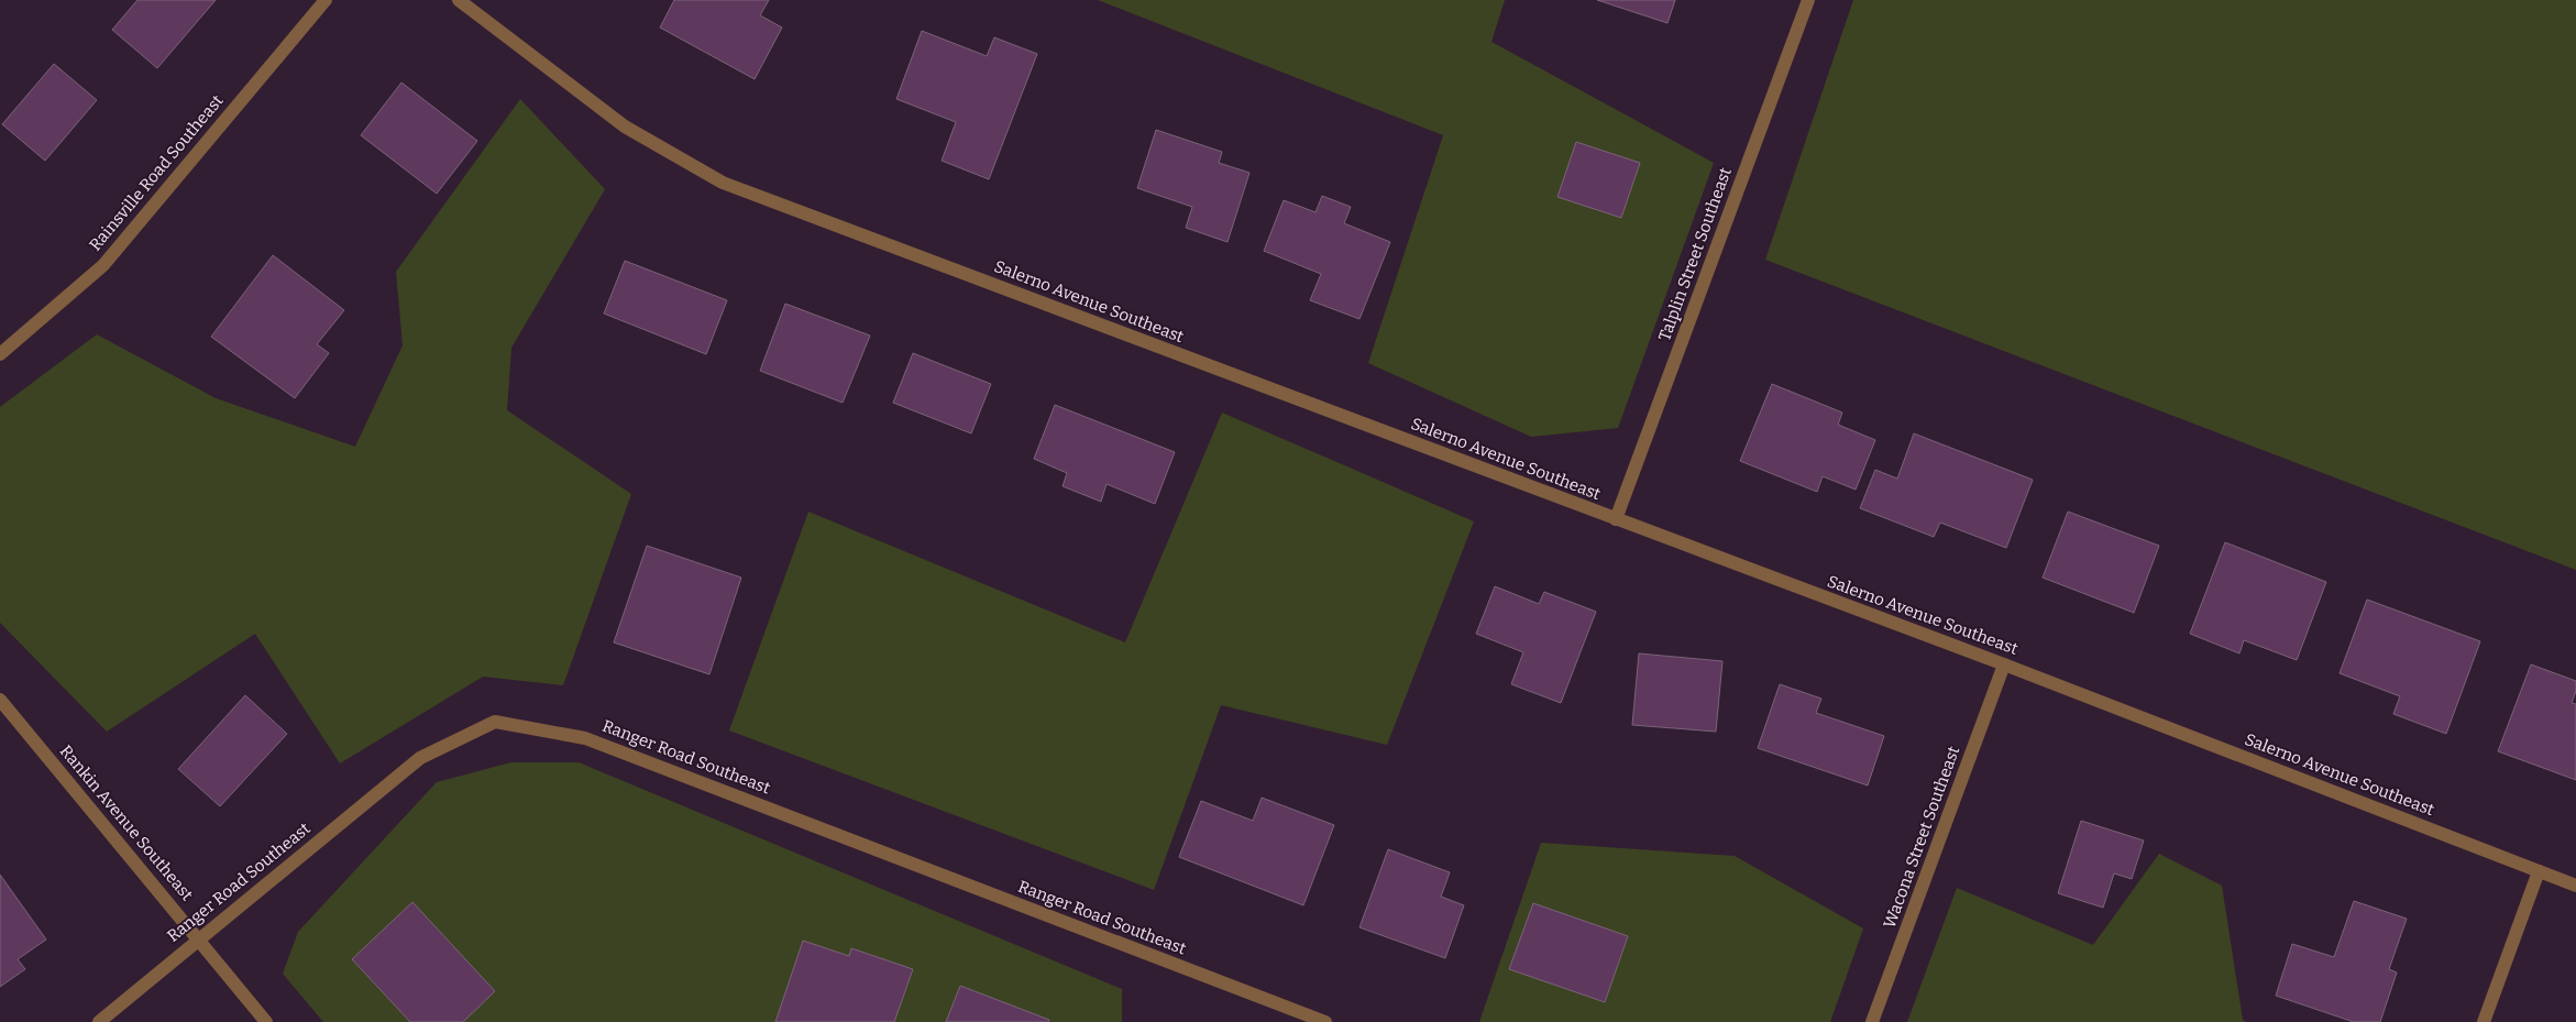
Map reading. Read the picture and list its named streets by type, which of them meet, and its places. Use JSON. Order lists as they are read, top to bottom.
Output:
{
  "streets": {
    "street": [
      "Rainsville Road Southeast",
      "Talplin Street Southeast",
      "Salerno Avenue Southeast",
      "Ranger Road Southeast",
      "Rankin Avenue Southeast",
      "Wacona Street Southeast"
    ]
  },
  "crossings": [
    ["Talplin Street Southeast", "Salerno Avenue Southeast"],
    ["Salerno Avenue Southeast", "Wacona Street Southeast"],
    ["Ranger Road Southeast", "Rankin Avenue Southeast"]
  ]
}
